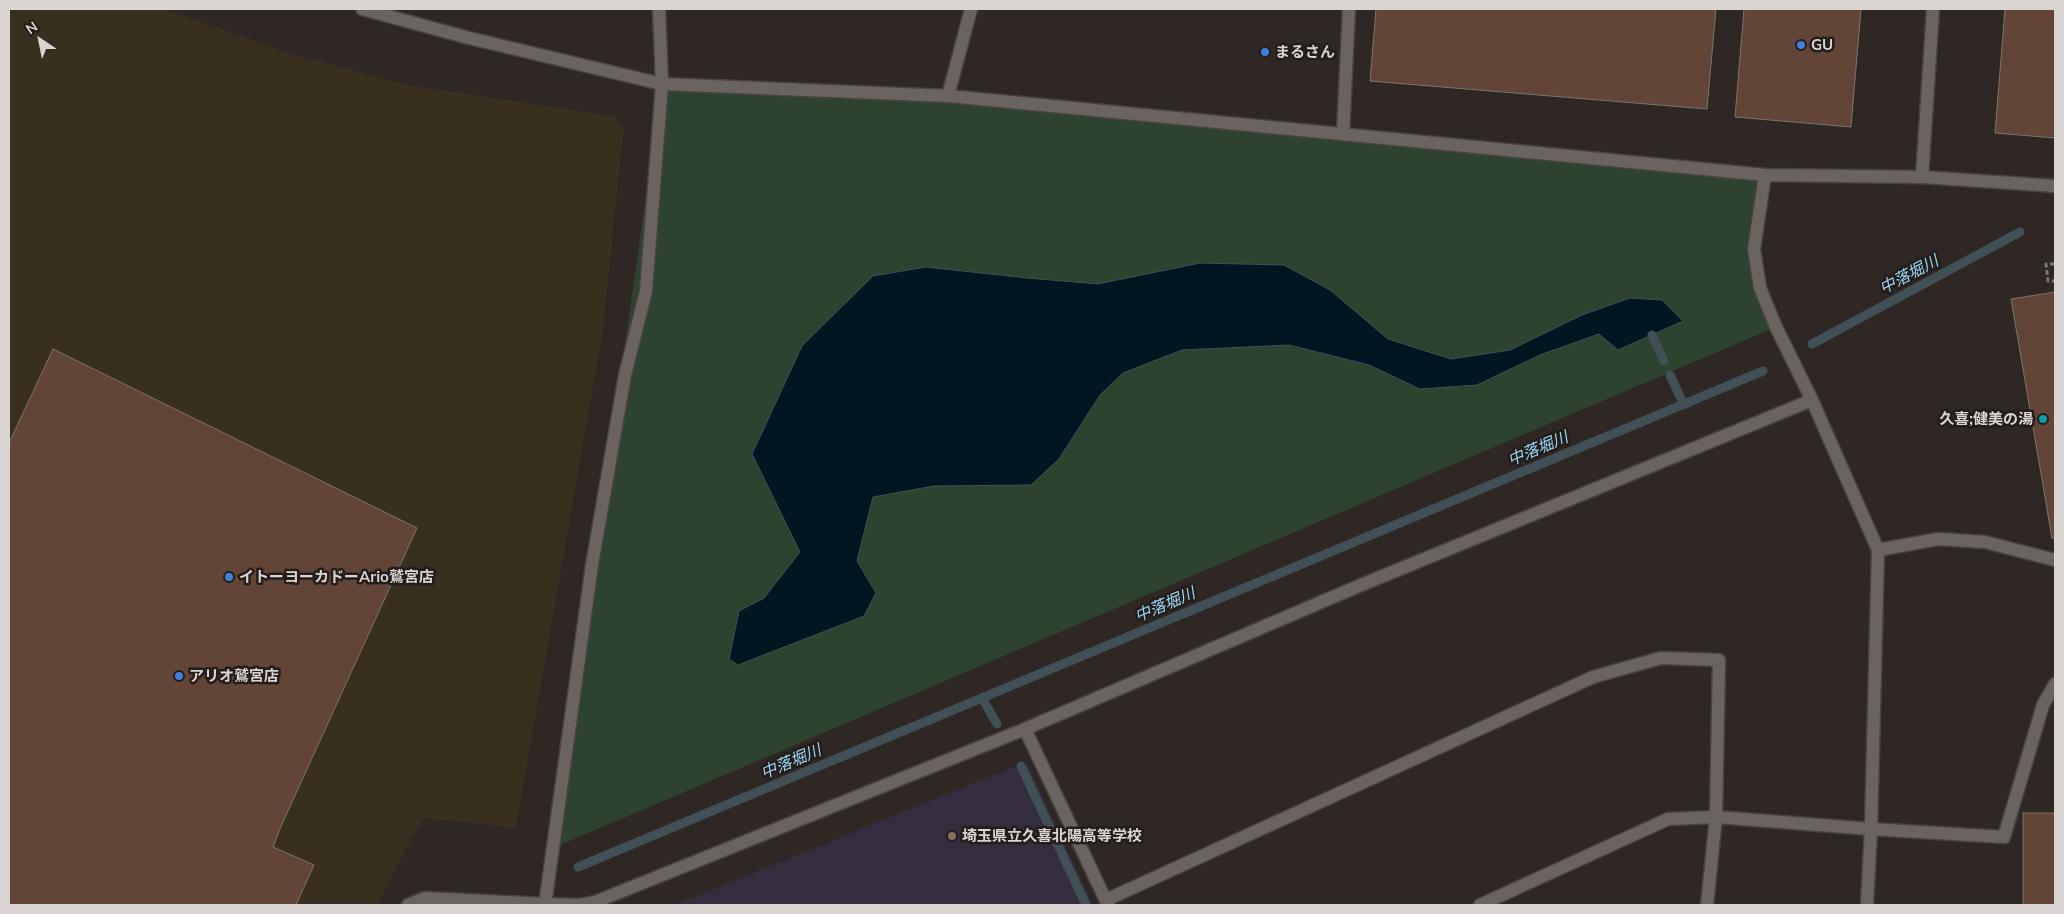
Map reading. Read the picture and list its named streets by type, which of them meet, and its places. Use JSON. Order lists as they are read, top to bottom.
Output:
{
  "water": ["中落堀川"],
  "places": [
    "GU",
    "まるさん",
    "久喜;健美の湯",
    "イトーヨーカドーArio鷲宮店",
    "アリオ鷲宮店",
    "埼玉県立久喜北陽高等学校"
  ],
  "north": "top left"
}
